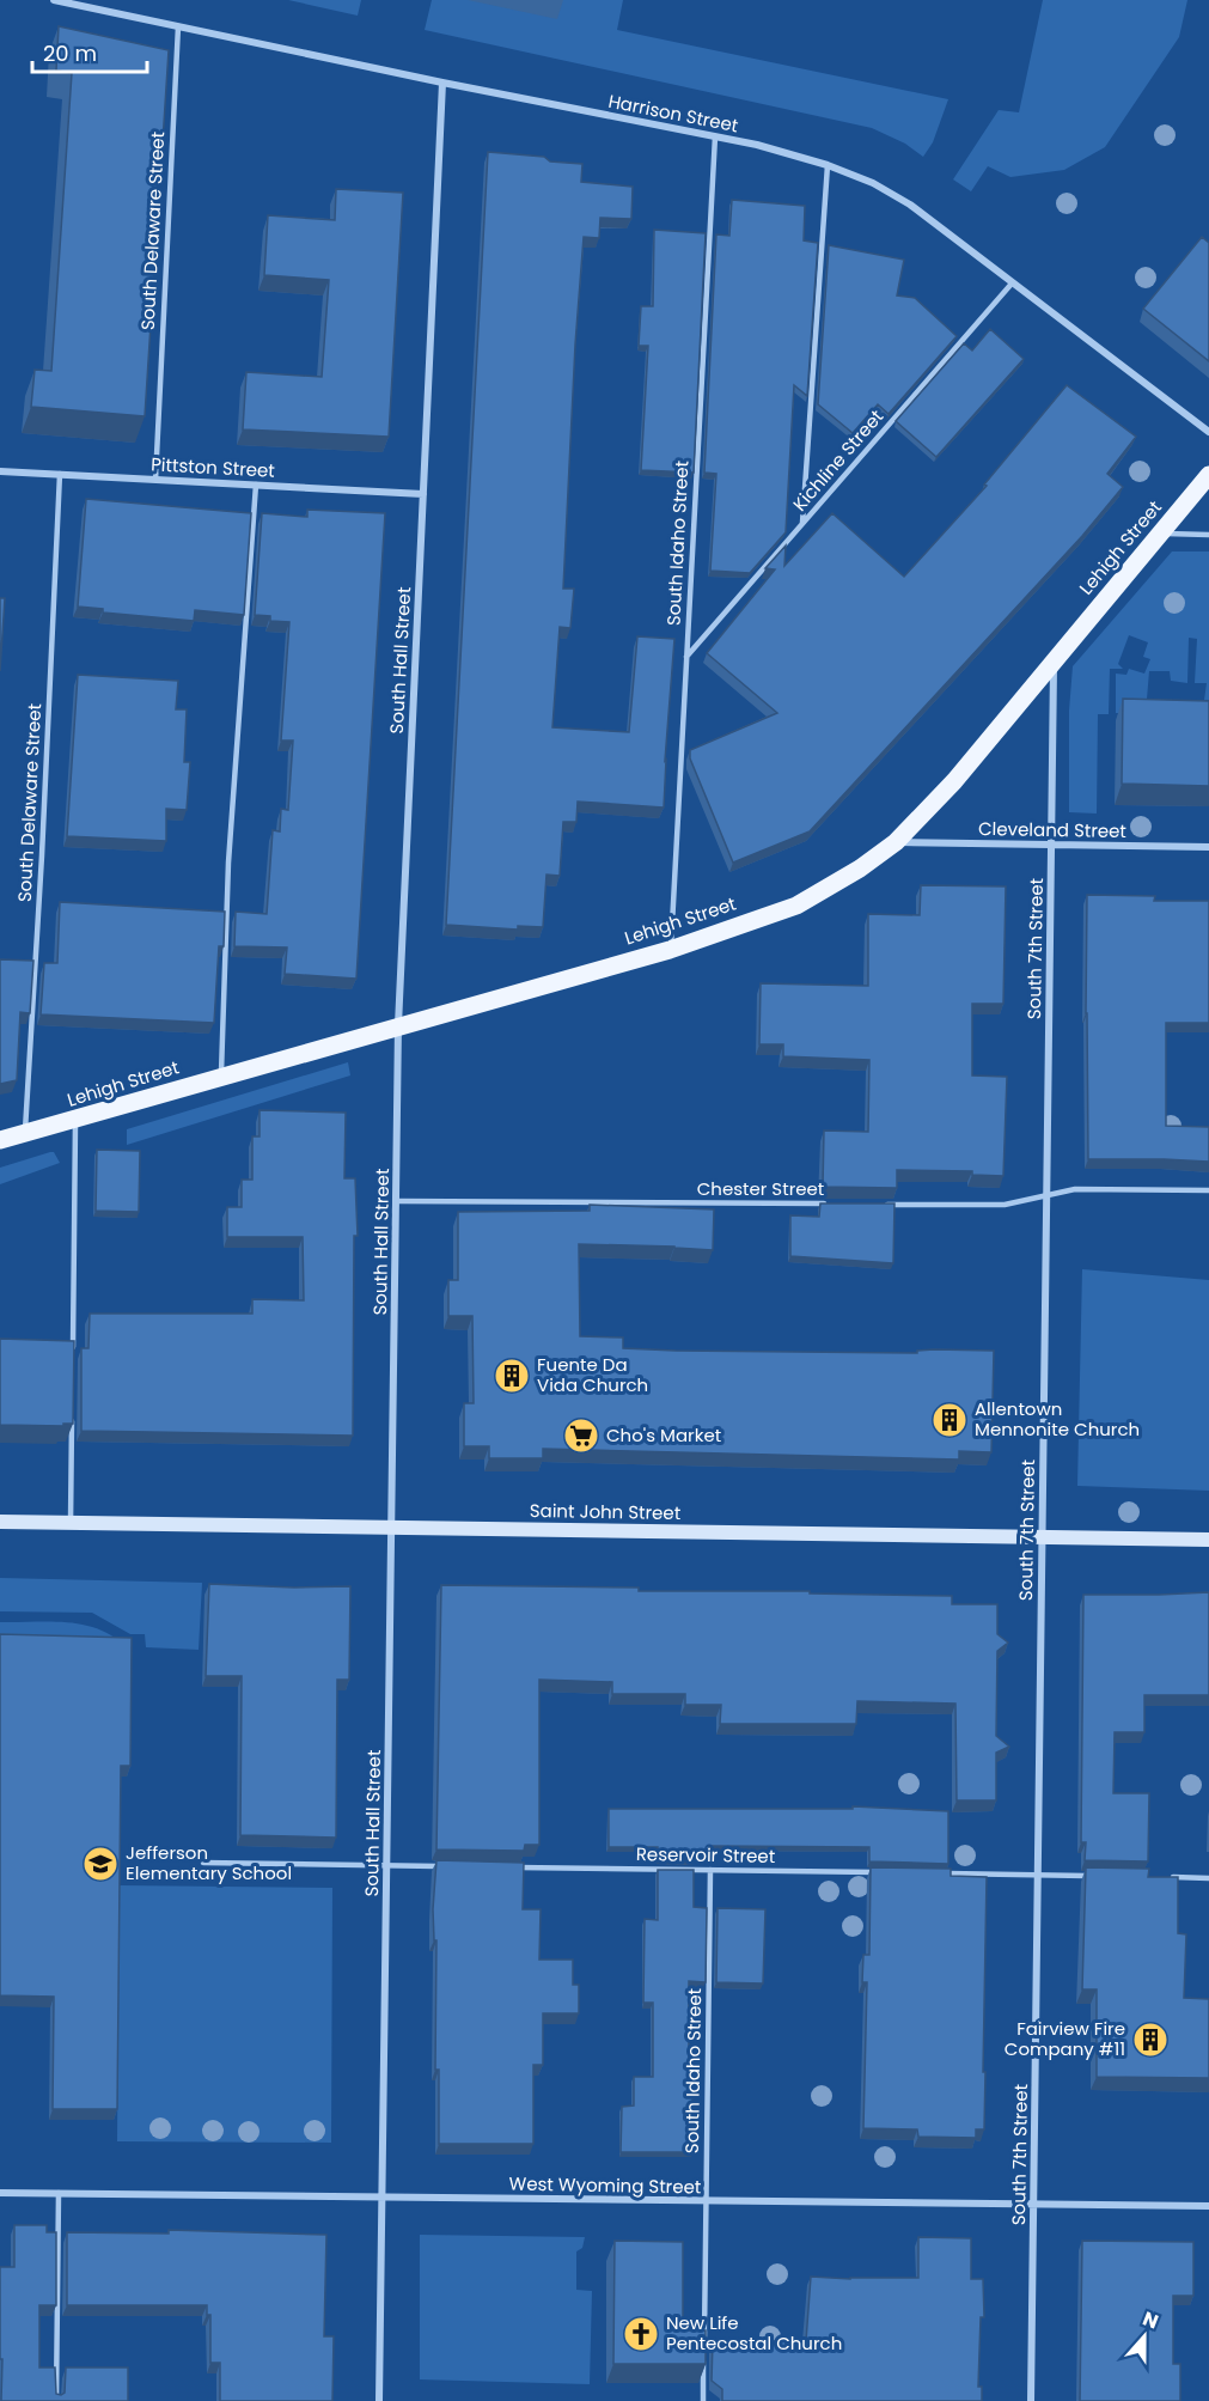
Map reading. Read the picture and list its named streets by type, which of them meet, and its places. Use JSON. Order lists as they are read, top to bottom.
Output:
{
  "streets": {
    "main road": ["Lehigh Street"],
    "street": [
      "Harrison Street",
      "Pittston Street",
      "South Hall Street",
      "Cleveland Street",
      "South 7th Street",
      "Saint John Street",
      "West Wyoming Street"
    ],
    "lane": [
      "South Delaware Street",
      "Kichline Street",
      "South Idaho Street",
      "Chester Street",
      "Reservoir Street"
    ]
  },
  "crossings": [
    ["Harrison Street", "South Delaware Street"],
    ["Harrison Street", "Kichline Street"],
    ["Harrison Street", "South Idaho Street"],
    ["Harrison Street", "South Hall Street"],
    ["South Delaware Street", "Pittston Street"],
    ["South Delaware Street", "Lehigh Street"],
    ["Kichline Street", "South Idaho Street"],
    ["Pittston Street", "South Hall Street"],
    ["South Idaho Street", "Lehigh Street"],
    ["South Idaho Street", "Reservoir Street"],
    ["South Idaho Street", "West Wyoming Street"],
    ["Lehigh Street", "South Hall Street"],
    ["Lehigh Street", "Cleveland Street"],
    ["Lehigh Street", "South 7th Street"],
    ["South Hall Street", "Chester Street"],
    ["South Hall Street", "Saint John Street"],
    ["South Hall Street", "West Wyoming Street"],
    ["Cleveland Street", "South 7th Street"],
    ["South 7th Street", "Saint John Street"],
    ["South 7th Street", "West Wyoming Street"]
  ],
  "places": {
    "building": ["Fuente Da Vida Church", "Allentown Mennonite Church", "Fairview Fire Company #11"],
    "supermarket": ["Cho's Market"],
    "school or university": ["Jefferson Elementary School"],
    "church": ["New Life Pentecostal Church"]
  },
  "scale_bar": "20 m",
  "north": "top"
}
